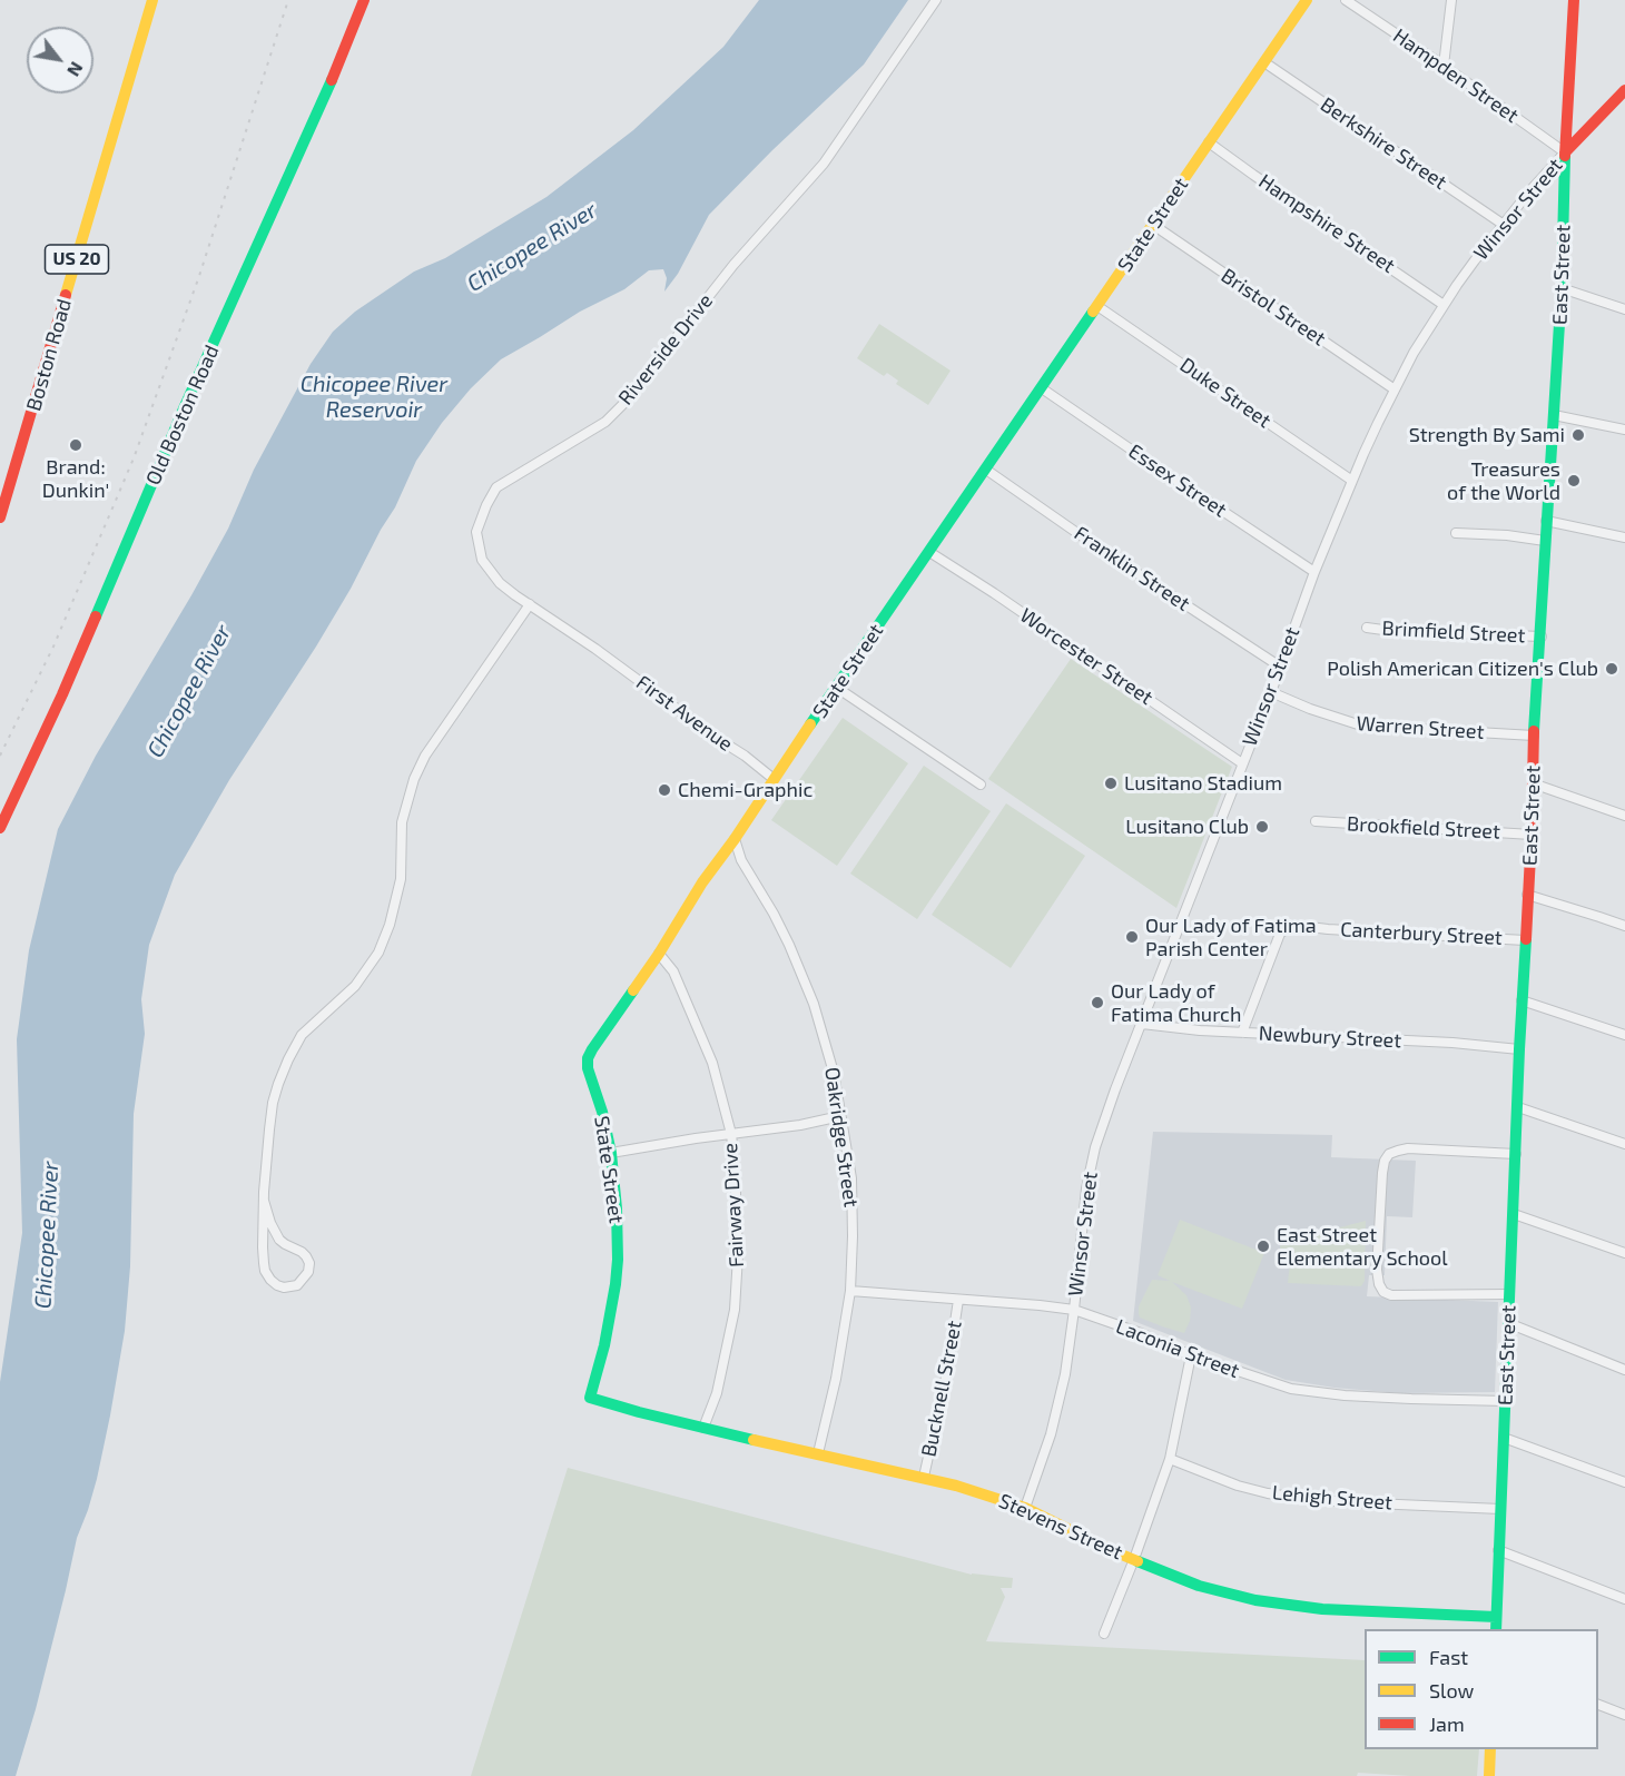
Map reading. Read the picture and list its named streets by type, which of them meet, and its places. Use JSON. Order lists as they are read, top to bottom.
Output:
{
  "streets": {
    "street": [
      "Hampden Street",
      "Berkshire Street",
      "Winsor Street",
      "Hampshire Street",
      "State Street",
      "US 20",
      "East Street",
      "Bristol Street",
      "Riverside Drive",
      "Boston Road",
      "Duke Street",
      "Old Boston Road",
      "Essex Street",
      "Franklin Street",
      "Brimfield Street",
      "Worcester Street",
      "First Avenue",
      "Warren Street",
      "Brookfield Street",
      "Canterbury Street",
      "Newbury Street",
      "Oakridge Street",
      "Fairway Drive",
      "Laconia Street",
      "Bucknell Street",
      "Lehigh Street",
      "Stevens Street"
    ]
  },
  "crossings": [
    ["Hampden Street", "Winsor Street"],
    ["Hampden Street", "East Street"],
    ["Berkshire Street", "Winsor Street"],
    ["Berkshire Street", "State Street"],
    ["Winsor Street", "Hampshire Street"],
    ["Winsor Street", "East Street"],
    ["Winsor Street", "Bristol Street"],
    ["Winsor Street", "Duke Street"],
    ["Winsor Street", "Essex Street"],
    ["Winsor Street", "Franklin Street"],
    ["Winsor Street", "Worcester Street"],
    ["Winsor Street", "Warren Street"],
    ["Winsor Street", "Newbury Street"],
    ["Winsor Street", "Laconia Street"],
    ["Winsor Street", "Stevens Street"],
    ["Hampshire Street", "State Street"],
    ["State Street", "Bristol Street"],
    ["State Street", "Duke Street"],
    ["State Street", "Essex Street"],
    ["State Street", "Franklin Street"],
    ["State Street", "Worcester Street"],
    ["State Street", "First Avenue"],
    ["State Street", "Oakridge Street"],
    ["State Street", "Fairway Drive"],
    ["State Street", "Stevens Street"],
    ["East Street", "Brimfield Street"],
    ["East Street", "Warren Street"],
    ["East Street", "Brookfield Street"],
    ["East Street", "Canterbury Street"],
    ["East Street", "Newbury Street"],
    ["East Street", "Laconia Street"],
    ["East Street", "Lehigh Street"],
    ["East Street", "Stevens Street"],
    ["Riverside Drive", "First Avenue"],
    ["Canterbury Street", "Newbury Street"],
    ["Oakridge Street", "Laconia Street"],
    ["Oakridge Street", "Stevens Street"],
    ["Fairway Drive", "Stevens Street"],
    ["Laconia Street", "Bucknell Street"],
    ["Bucknell Street", "Stevens Street"]
  ],
  "water": ["Chicopee River", "Chicopee River Reservoir"],
  "places": [
    "Strength By Sami",
    "Brand: Dunkin'",
    "Treasures of the World",
    "Polish American Citizen's Club",
    "Lusitano Stadium",
    "Chemi-Graphic",
    "Lusitano Club",
    "Our Lady of Fatima Parish Center",
    "Our Lady of Fatima Church",
    "East Street Elementary School"
  ],
  "legend": ["Fast", "Slow", "Jam"],
  "north": "bottom right"
}
